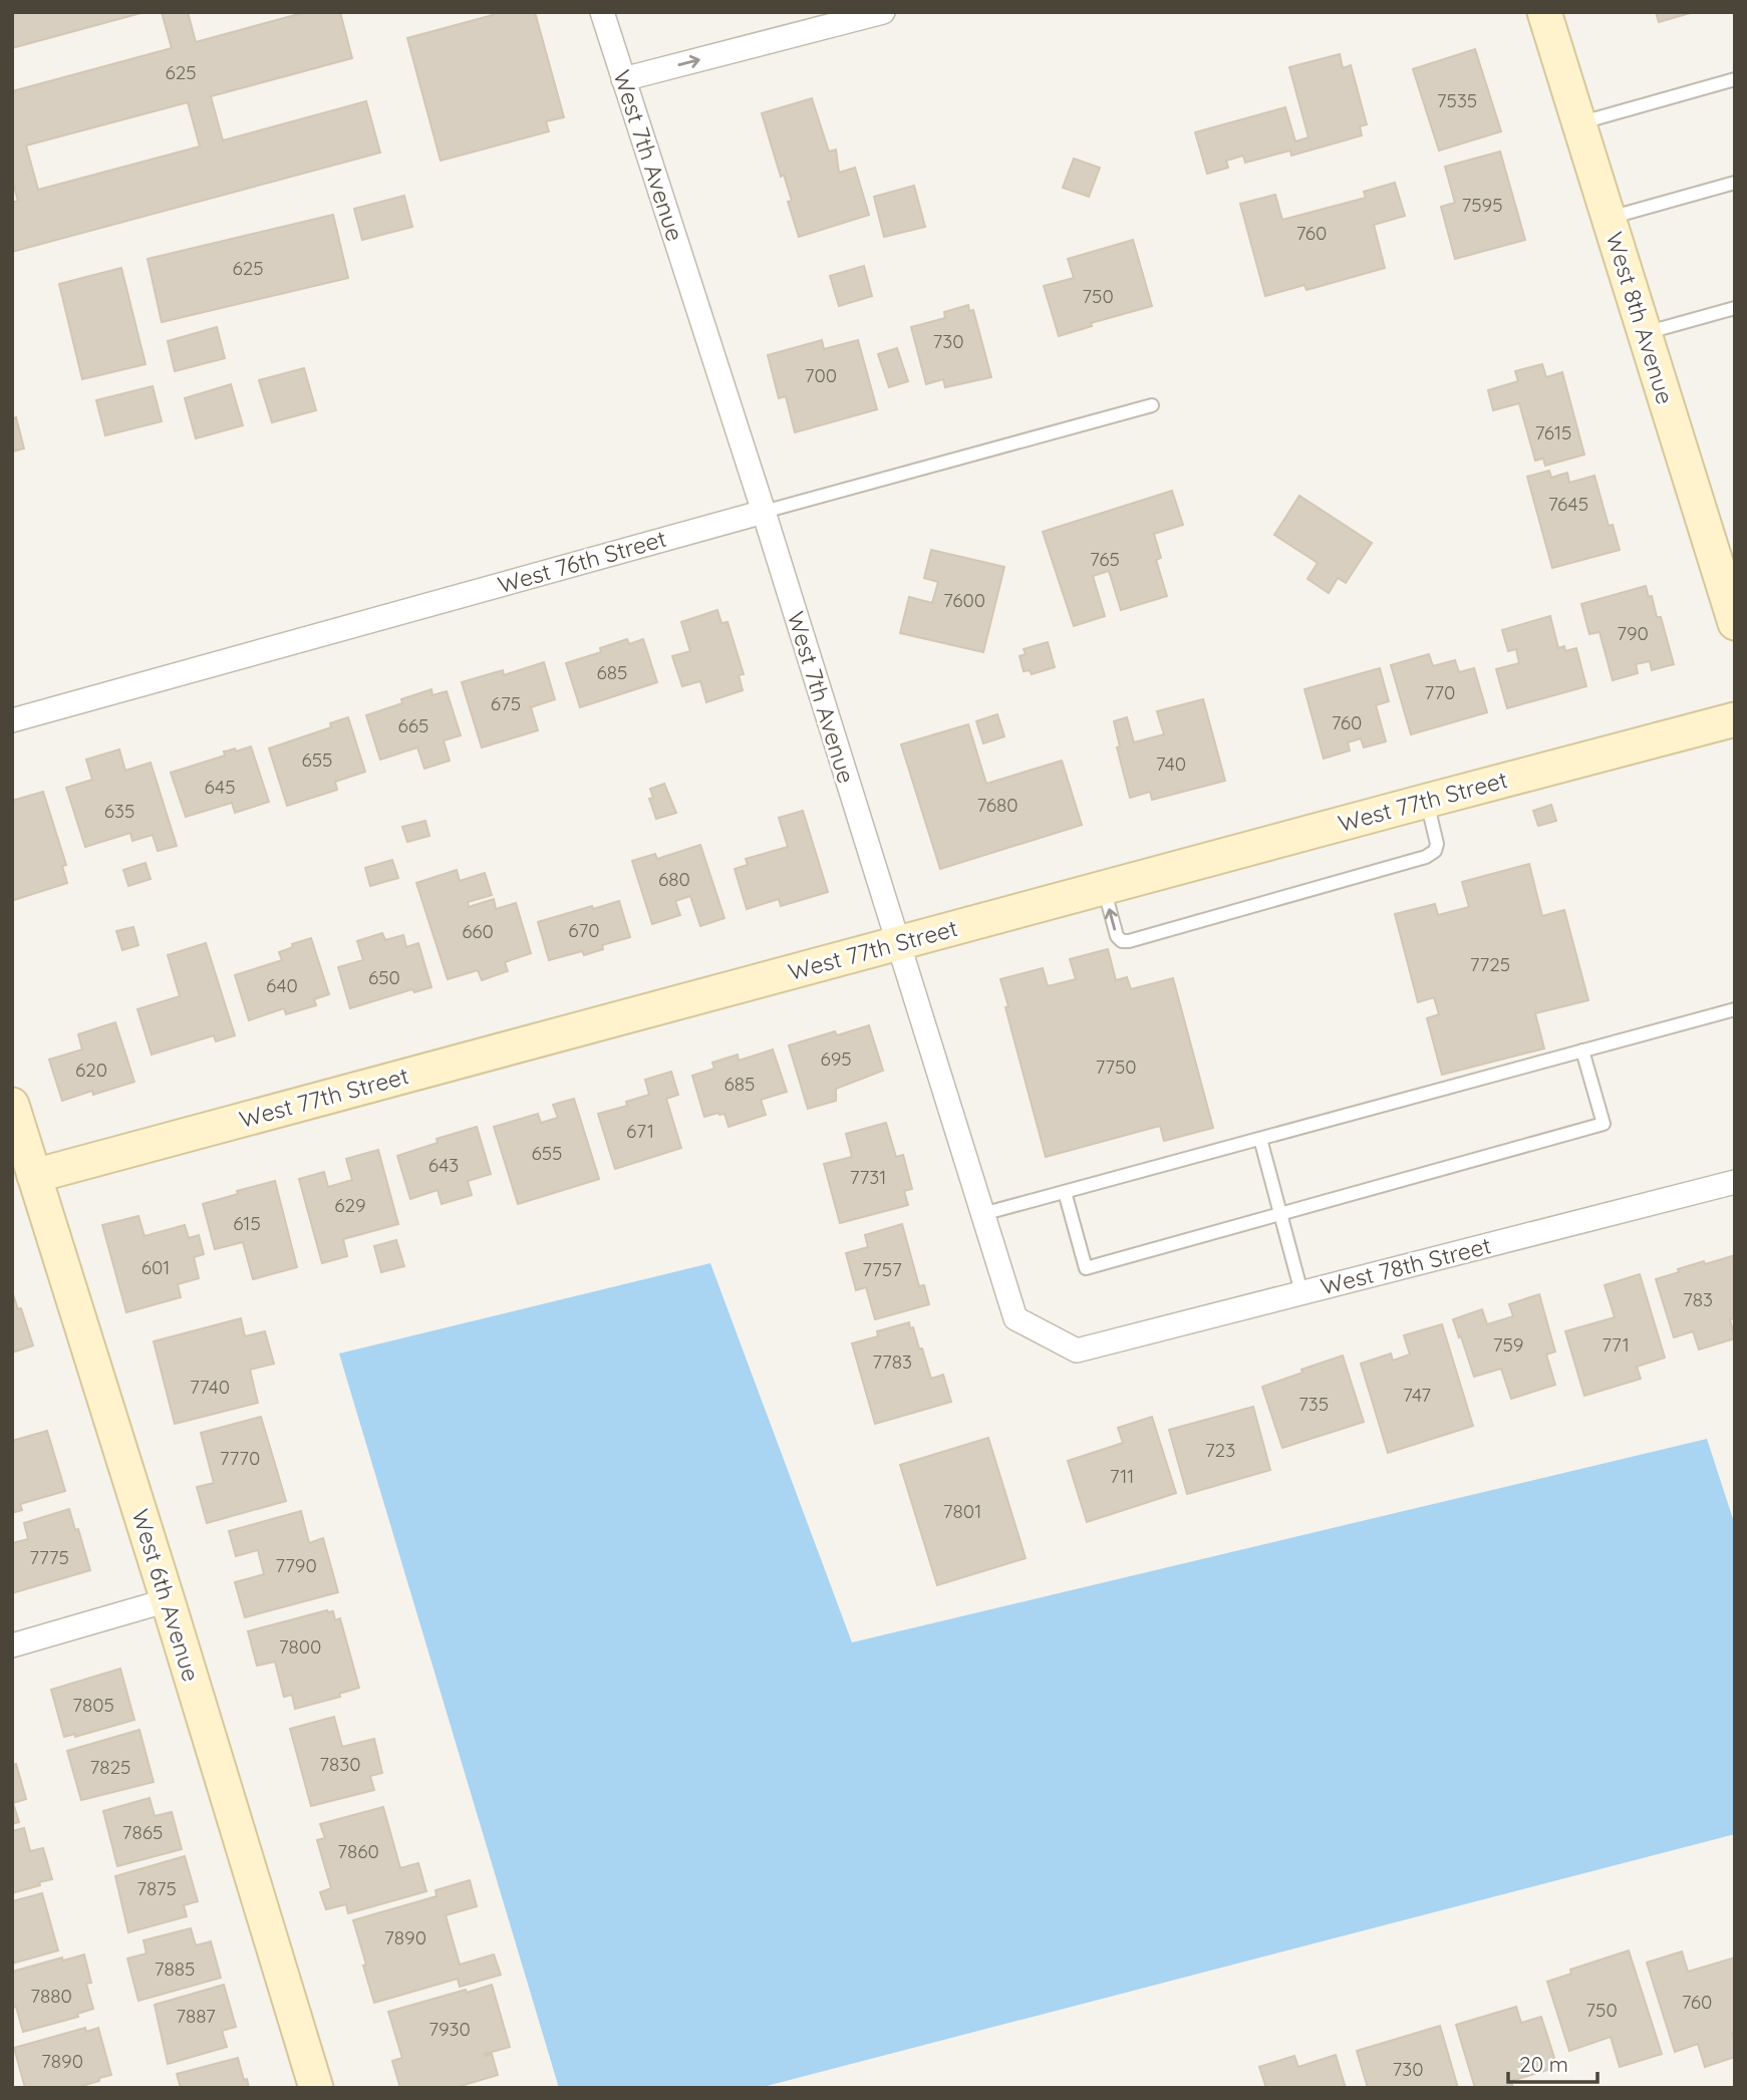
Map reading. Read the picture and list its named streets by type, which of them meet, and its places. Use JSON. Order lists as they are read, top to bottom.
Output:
{
  "streets": {
    "street": [
      "West 7th Avenue",
      "West 8th Avenue",
      "West 76th Street",
      "West 77th Street",
      "West 78th Street",
      "West 6th Avenue"
    ]
  },
  "crossings": [
    ["West 7th Avenue", "West 76th Street"],
    ["West 7th Avenue", "West 77th Street"],
    ["West 7th Avenue", "West 78th Street"],
    ["West 77th Street", "West 6th Avenue"]
  ],
  "house_numbers": [
    "625",
    "7535",
    "7595",
    "760",
    "625",
    "750",
    "730",
    "700",
    "7615",
    "7645",
    "765",
    "7600",
    "790",
    "685",
    "770",
    "675",
    "760",
    "665",
    "655",
    "740",
    "645",
    "7680",
    "635",
    "680",
    "670",
    "660",
    "7725",
    "650",
    "640",
    "695",
    "7750",
    "620",
    "685",
    "671",
    "655",
    "643",
    "7731",
    "629",
    "615",
    "601",
    "7757",
    "783",
    "759",
    "771",
    "7783",
    "7740",
    "747",
    "735",
    "723",
    "7770",
    "711",
    "7801",
    "7775",
    "7790",
    "7800",
    "7805",
    "7830",
    "7825",
    "7865",
    "7860",
    "7875",
    "7890",
    "7885",
    "7880",
    "760",
    "750",
    "7887",
    "7930",
    "7890",
    "730"
  ],
  "scale_bar": "20 m"
}
